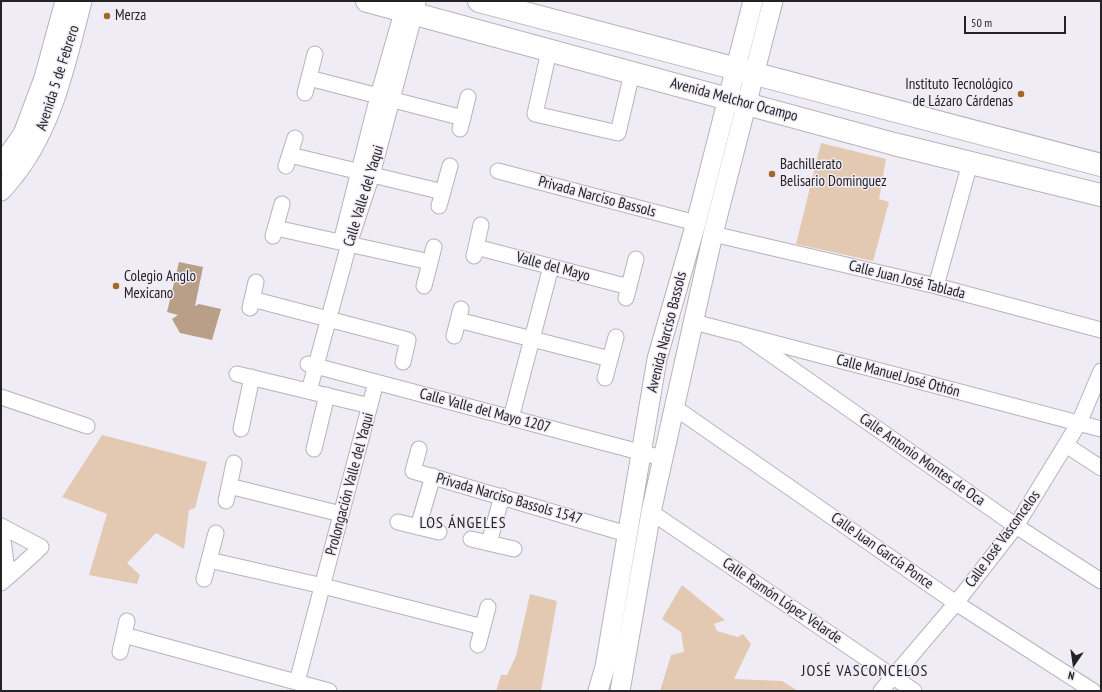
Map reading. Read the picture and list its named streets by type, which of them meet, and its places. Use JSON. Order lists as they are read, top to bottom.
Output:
{
  "streets": {
    "main road": ["Avenida Melchor Ocampo"],
    "street": [
      "Avenida 5 de Febrero",
      "Calle Valle del Yaqui",
      "Privada Narciso Bassols",
      "Valle del Mayo",
      "Calle Juan José Tablada",
      "Avenida Narciso Bassols",
      "Calle Manuel José Othón",
      "Calle Valle del Mayo 1207",
      "Calle Antonio Montes de Oca",
      "Prolongación Valle del Yaqui",
      "Privada Narciso Bassols 1547",
      "Calle José Vasconcelos",
      "Calle Juan García Ponce",
      "Calle Ramón López Velarde"
    ]
  },
  "crossings": [
    ["Avenida Melchor Ocampo", "Calle Valle del Yaqui"],
    ["Avenida Melchor Ocampo", "Avenida Narciso Bassols"],
    ["Calle Valle del Yaqui", "Calle Valle del Mayo 1207"],
    ["Privada Narciso Bassols", "Avenida Narciso Bassols"],
    ["Calle Juan José Tablada", "Avenida Narciso Bassols"],
    ["Avenida Narciso Bassols", "Calle Manuel José Othón"],
    ["Avenida Narciso Bassols", "Calle Valle del Mayo 1207"],
    ["Avenida Narciso Bassols", "Privada Narciso Bassols 1547"],
    ["Avenida Narciso Bassols", "Calle Juan García Ponce"],
    ["Avenida Narciso Bassols", "Calle Ramón López Velarde"],
    ["Calle Manuel José Othón", "Calle Antonio Montes de Oca"],
    ["Calle Manuel José Othón", "Calle José Vasconcelos"],
    ["Calle Valle del Mayo 1207", "Prolongación Valle del Yaqui"],
    ["Calle Antonio Montes de Oca", "Calle José Vasconcelos"],
    ["Calle José Vasconcelos", "Calle Juan García Ponce"],
    ["Calle José Vasconcelos", "Calle Ramón López Velarde"]
  ],
  "districts": ["LOS ÁNGELES", "JOSÉ VASCONCELOS"],
  "places": [
    "Merza",
    "Instituto Tecnológico de Lázaro Cárdenas",
    "Bachillerato Belisario Dominguez",
    "Colegio Anglo Mexicano"
  ],
  "scale_bar": "50 m",
  "north": "bottom"
}
